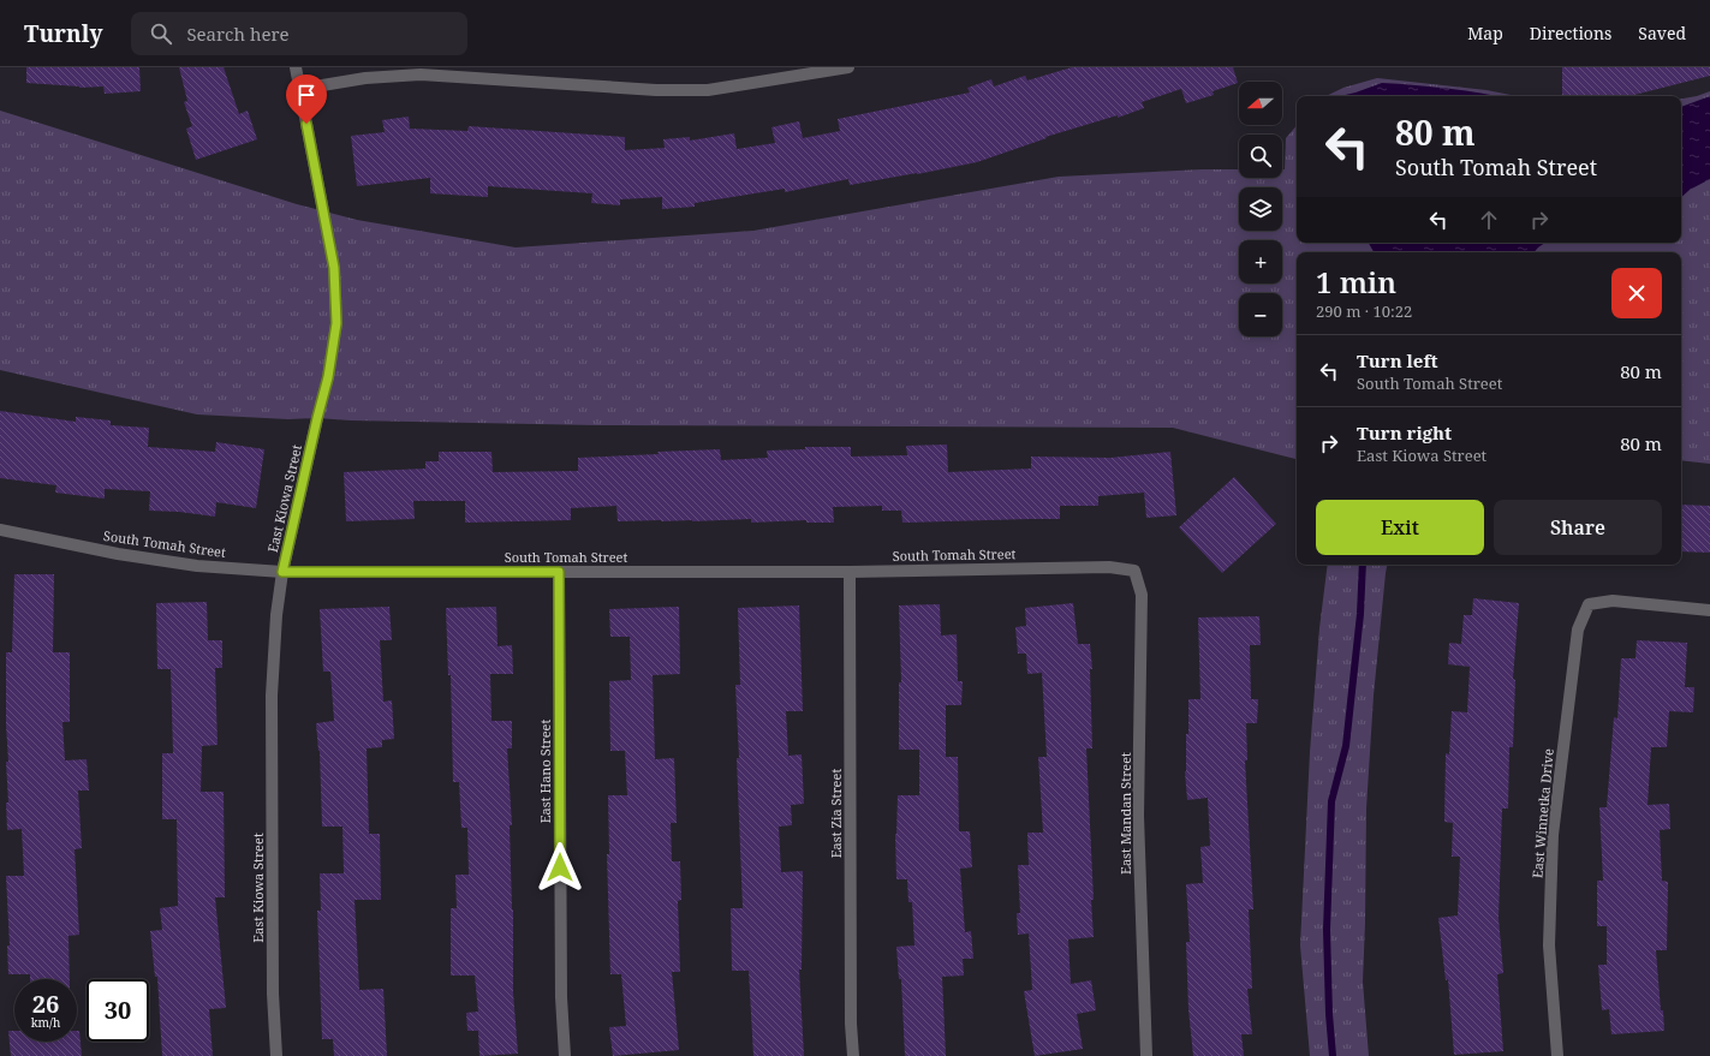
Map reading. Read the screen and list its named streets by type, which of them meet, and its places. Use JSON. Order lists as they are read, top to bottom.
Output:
{
  "streets": {
    "street": [
      "East Kiowa Street",
      "South Tomah Street",
      "East Hano Street",
      "East Zia Street",
      "East Mandan Street",
      "East Winnetka Drive"
    ]
  },
  "crossings": [
    ["East Kiowa Street", "South Tomah Street"],
    ["South Tomah Street", "East Hano Street"],
    ["South Tomah Street", "East Zia Street"],
    ["South Tomah Street", "East Mandan Street"]
  ],
  "north": "left",
  "page": {
    "header": "Turnly",
    "search": "Search here",
    "nav": ["Map", "Directions", "Saved"],
    "map_buttons": ["+", "−"],
    "turn": ["80 m", "South Tomah Street"],
    "heading": ["1 min", "290 m · 10:22"],
    "list": [
      {
        "name": "Turn left",
        "note": "South Tomah Street",
        "value": "80 m"
      },
      {
        "name": "Turn right",
        "note": "East Kiowa Street",
        "value": "80 m"
      }
    ],
    "buttons": ["Exit", "Share"],
    "speed": "26 km/h",
    "limit": "30"
  }
}
